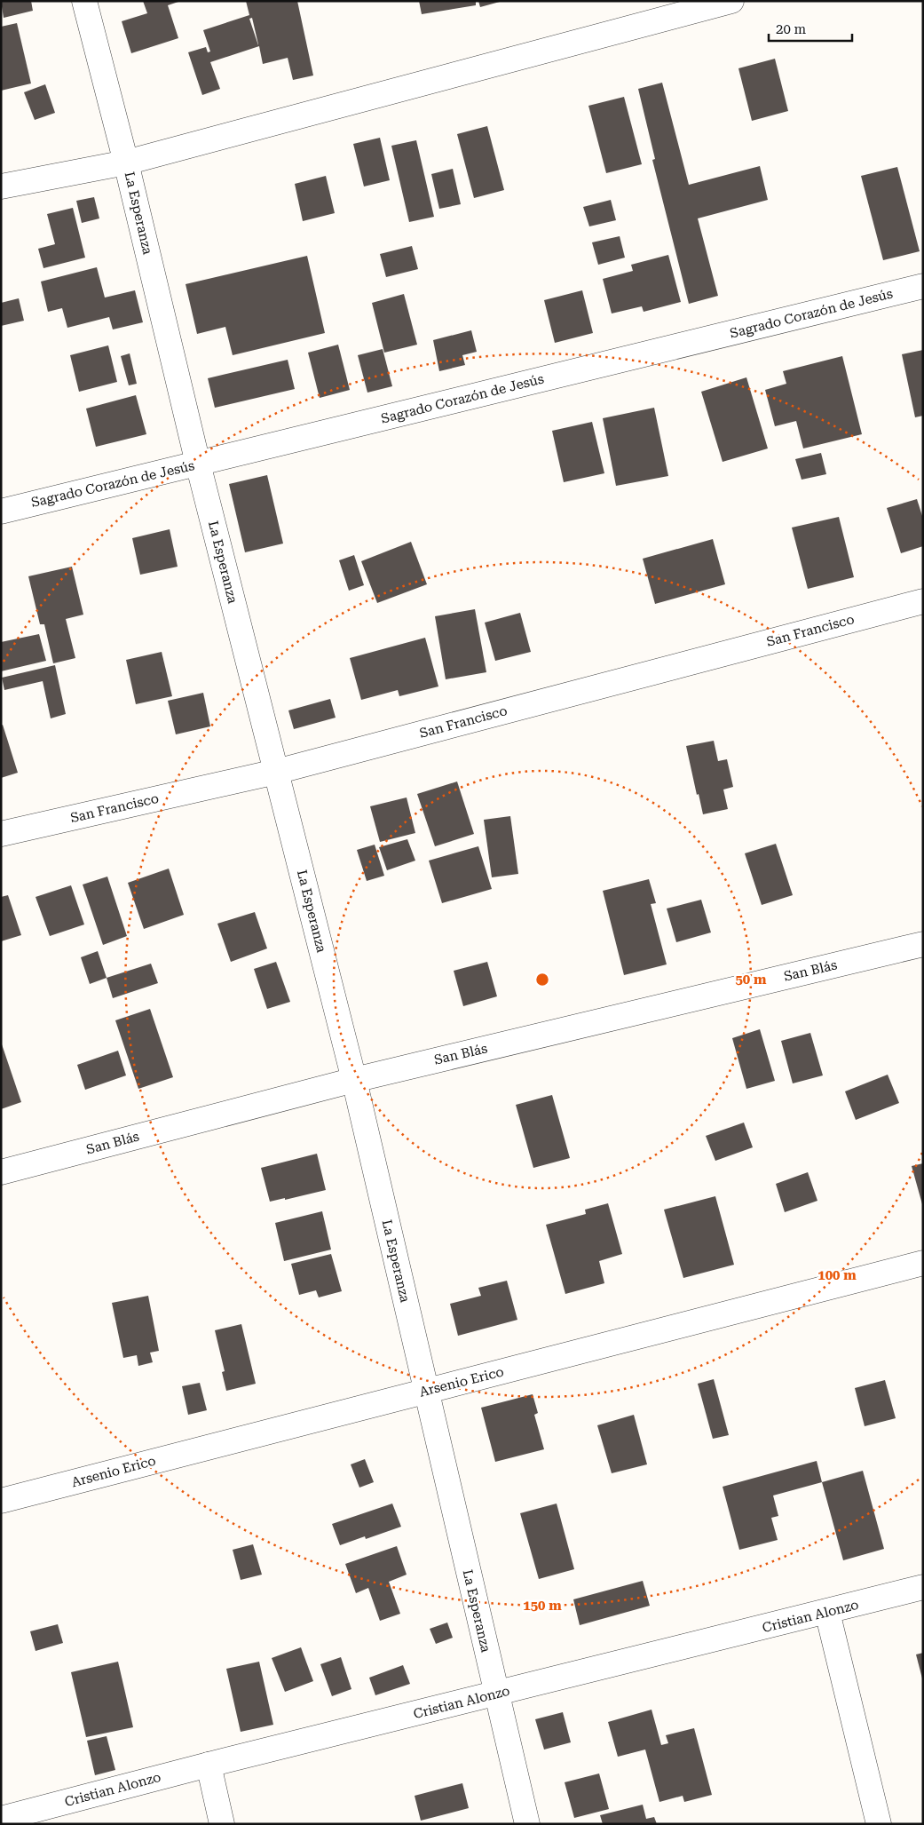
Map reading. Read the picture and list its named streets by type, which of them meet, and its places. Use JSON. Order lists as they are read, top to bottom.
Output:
{
  "streets": {
    "street": [
      "La Esperanza",
      "Sagrado Corazón de Jesús",
      "San Francisco",
      "San Blás",
      "Arsenio Erico",
      "Cristian Alonzo"
    ]
  },
  "crossings": [
    ["La Esperanza", "Sagrado Corazón de Jesús"],
    ["La Esperanza", "San Francisco"],
    ["La Esperanza", "San Blás"],
    ["La Esperanza", "Arsenio Erico"],
    ["La Esperanza", "Cristian Alonzo"]
  ],
  "scale_bar": "20 m",
  "rings": ["50 m", "100 m", "150 m"]
}
